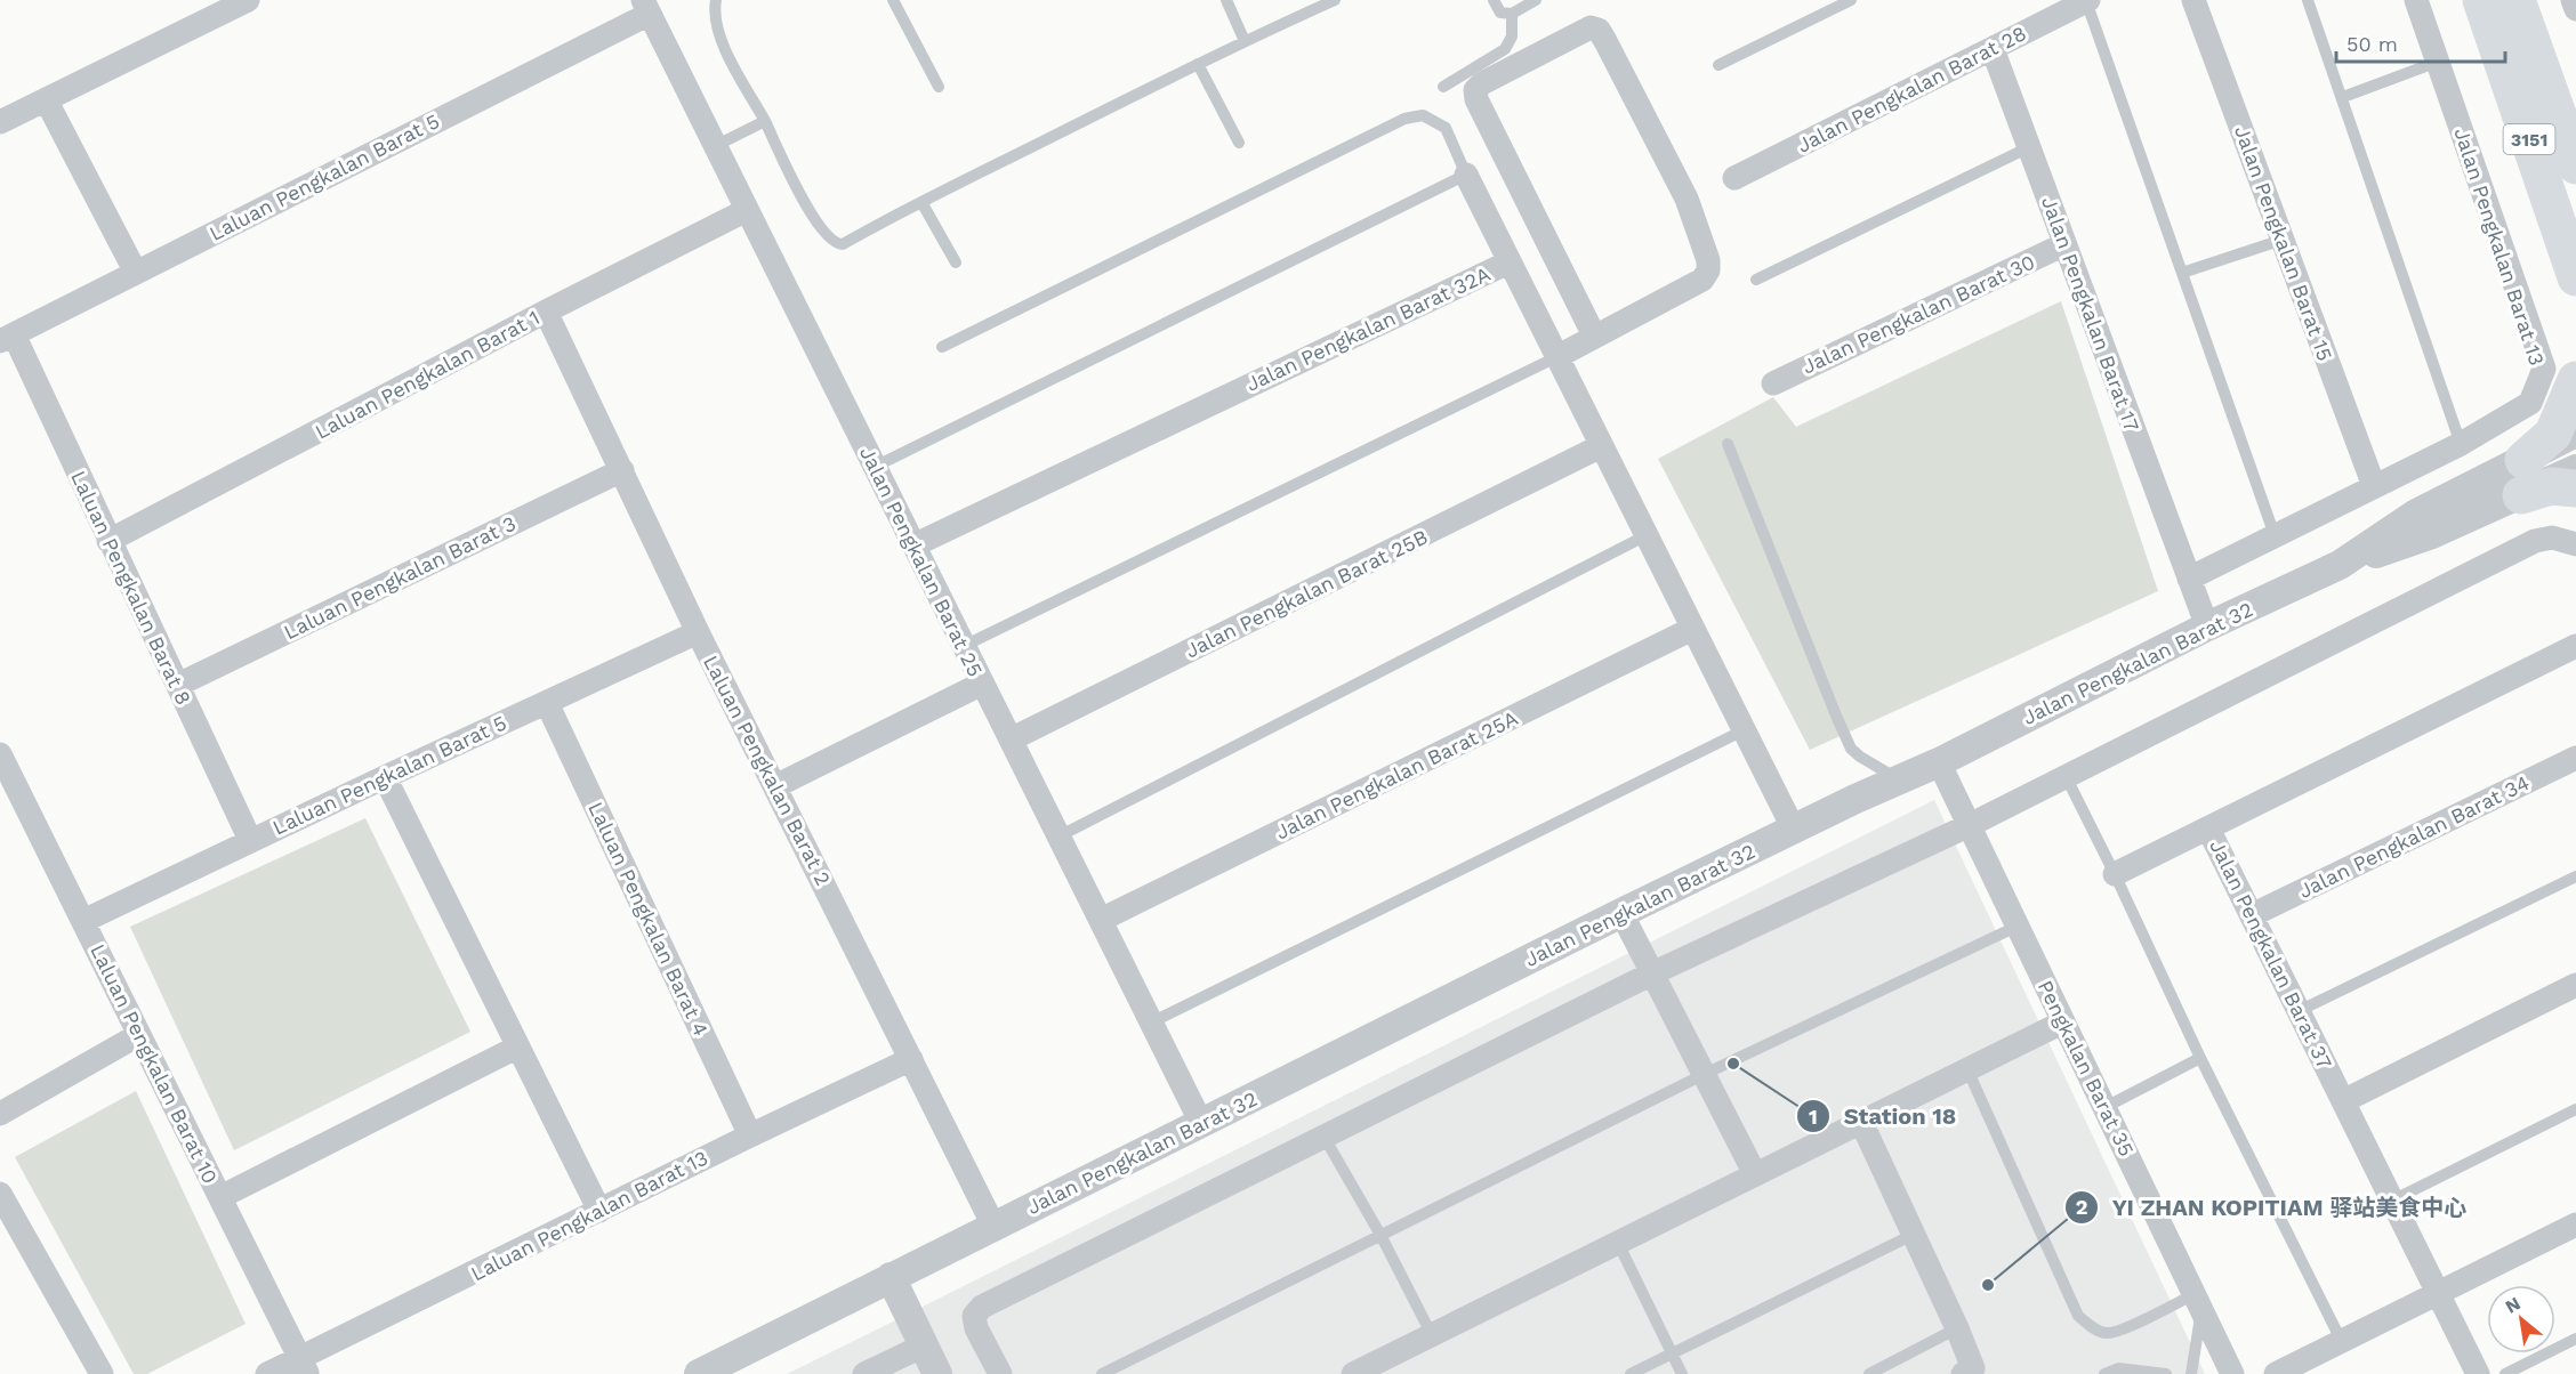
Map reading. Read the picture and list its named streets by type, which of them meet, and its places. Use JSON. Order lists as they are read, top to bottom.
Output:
{
  "streets": {
    "main road": ["3151"],
    "street": [
      "Jalan Pengkalan Barat 28",
      "Laluan Pengkalan Barat 5",
      "Jalan Pengkalan Barat 15",
      "Jalan Pengkalan Barat 13",
      "Jalan Pengkalan Barat 30",
      "Jalan Pengkalan Barat 17",
      "Jalan Pengkalan Barat 32A",
      "Laluan Pengkalan Barat 1",
      "Jalan Pengkalan Barat 25",
      "Laluan Pengkalan Barat 3",
      "Laluan Pengkalan Barat 8",
      "Jalan Pengkalan Barat 25B",
      "Jalan Pengkalan Barat 32",
      "Laluan Pengkalan Barat 2",
      "Jalan Pengkalan Barat 25A",
      "Jalan Pengkalan Barat 34",
      "Laluan Pengkalan Barat 4",
      "Jalan Pengkalan Barat 37",
      "Laluan Pengkalan Barat 10",
      "Pengkalan Barat 35",
      "Laluan Pengkalan Barat 13"
    ]
  },
  "crossings": [
    ["Jalan Pengkalan Barat 28", "Jalan Pengkalan Barat 17"],
    ["Laluan Pengkalan Barat 5", "Jalan Pengkalan Barat 25"],
    ["Laluan Pengkalan Barat 5", "Laluan Pengkalan Barat 8"],
    ["Laluan Pengkalan Barat 5", "Laluan Pengkalan Barat 2"],
    ["Laluan Pengkalan Barat 5", "Laluan Pengkalan Barat 4"],
    ["Laluan Pengkalan Barat 5", "Laluan Pengkalan Barat 10"],
    ["Jalan Pengkalan Barat 15", "Jalan Pengkalan Barat 13"],
    ["Jalan Pengkalan Barat 13", "Jalan Pengkalan Barat 17"],
    ["Jalan Pengkalan Barat 30", "Jalan Pengkalan Barat 17"],
    ["Jalan Pengkalan Barat 17", "Jalan Pengkalan Barat 32"],
    ["Jalan Pengkalan Barat 32A", "Jalan Pengkalan Barat 25"],
    ["Jalan Pengkalan Barat 32A", "Jalan Pengkalan Barat 25B"],
    ["Jalan Pengkalan Barat 32A", "Jalan Pengkalan Barat 32"],
    ["Jalan Pengkalan Barat 32A", "Jalan Pengkalan Barat 25A"],
    ["Laluan Pengkalan Barat 1", "Jalan Pengkalan Barat 25"],
    ["Laluan Pengkalan Barat 1", "Laluan Pengkalan Barat 8"],
    ["Laluan Pengkalan Barat 1", "Laluan Pengkalan Barat 2"],
    ["Jalan Pengkalan Barat 25", "Jalan Pengkalan Barat 25B"],
    ["Jalan Pengkalan Barat 25", "Jalan Pengkalan Barat 32"],
    ["Jalan Pengkalan Barat 25", "Jalan Pengkalan Barat 25A"],
    ["Laluan Pengkalan Barat 3", "Laluan Pengkalan Barat 8"],
    ["Laluan Pengkalan Barat 3", "Laluan Pengkalan Barat 2"],
    ["Jalan Pengkalan Barat 32", "Laluan Pengkalan Barat 2"],
    ["Jalan Pengkalan Barat 32", "Pengkalan Barat 35"],
    ["Laluan Pengkalan Barat 2", "Laluan Pengkalan Barat 13"],
    ["Jalan Pengkalan Barat 34", "Jalan Pengkalan Barat 37"],
    ["Laluan Pengkalan Barat 4", "Laluan Pengkalan Barat 13"],
    ["Laluan Pengkalan Barat 10", "Laluan Pengkalan Barat 13"]
  ],
  "places": ["Station 18", "YI ZHAN KOPITIAM 驿站美食中心"],
  "scale_bar": "50 m",
  "north": "top left"
}
